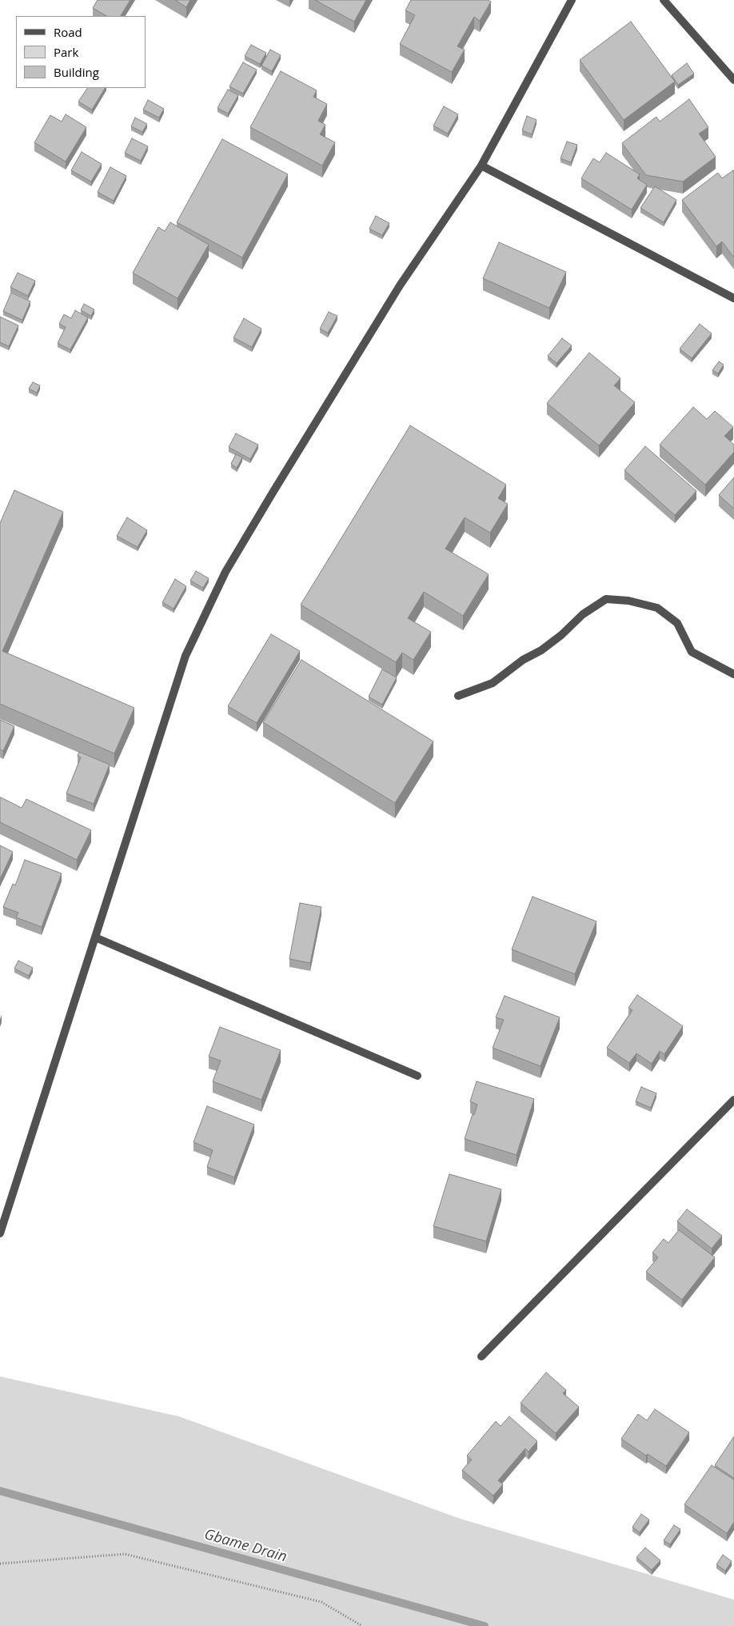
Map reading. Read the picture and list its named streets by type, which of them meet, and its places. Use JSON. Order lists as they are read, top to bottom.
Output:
{
  "water": ["Gbame Drain"],
  "legend": ["Road", "Park", "Building"]
}
